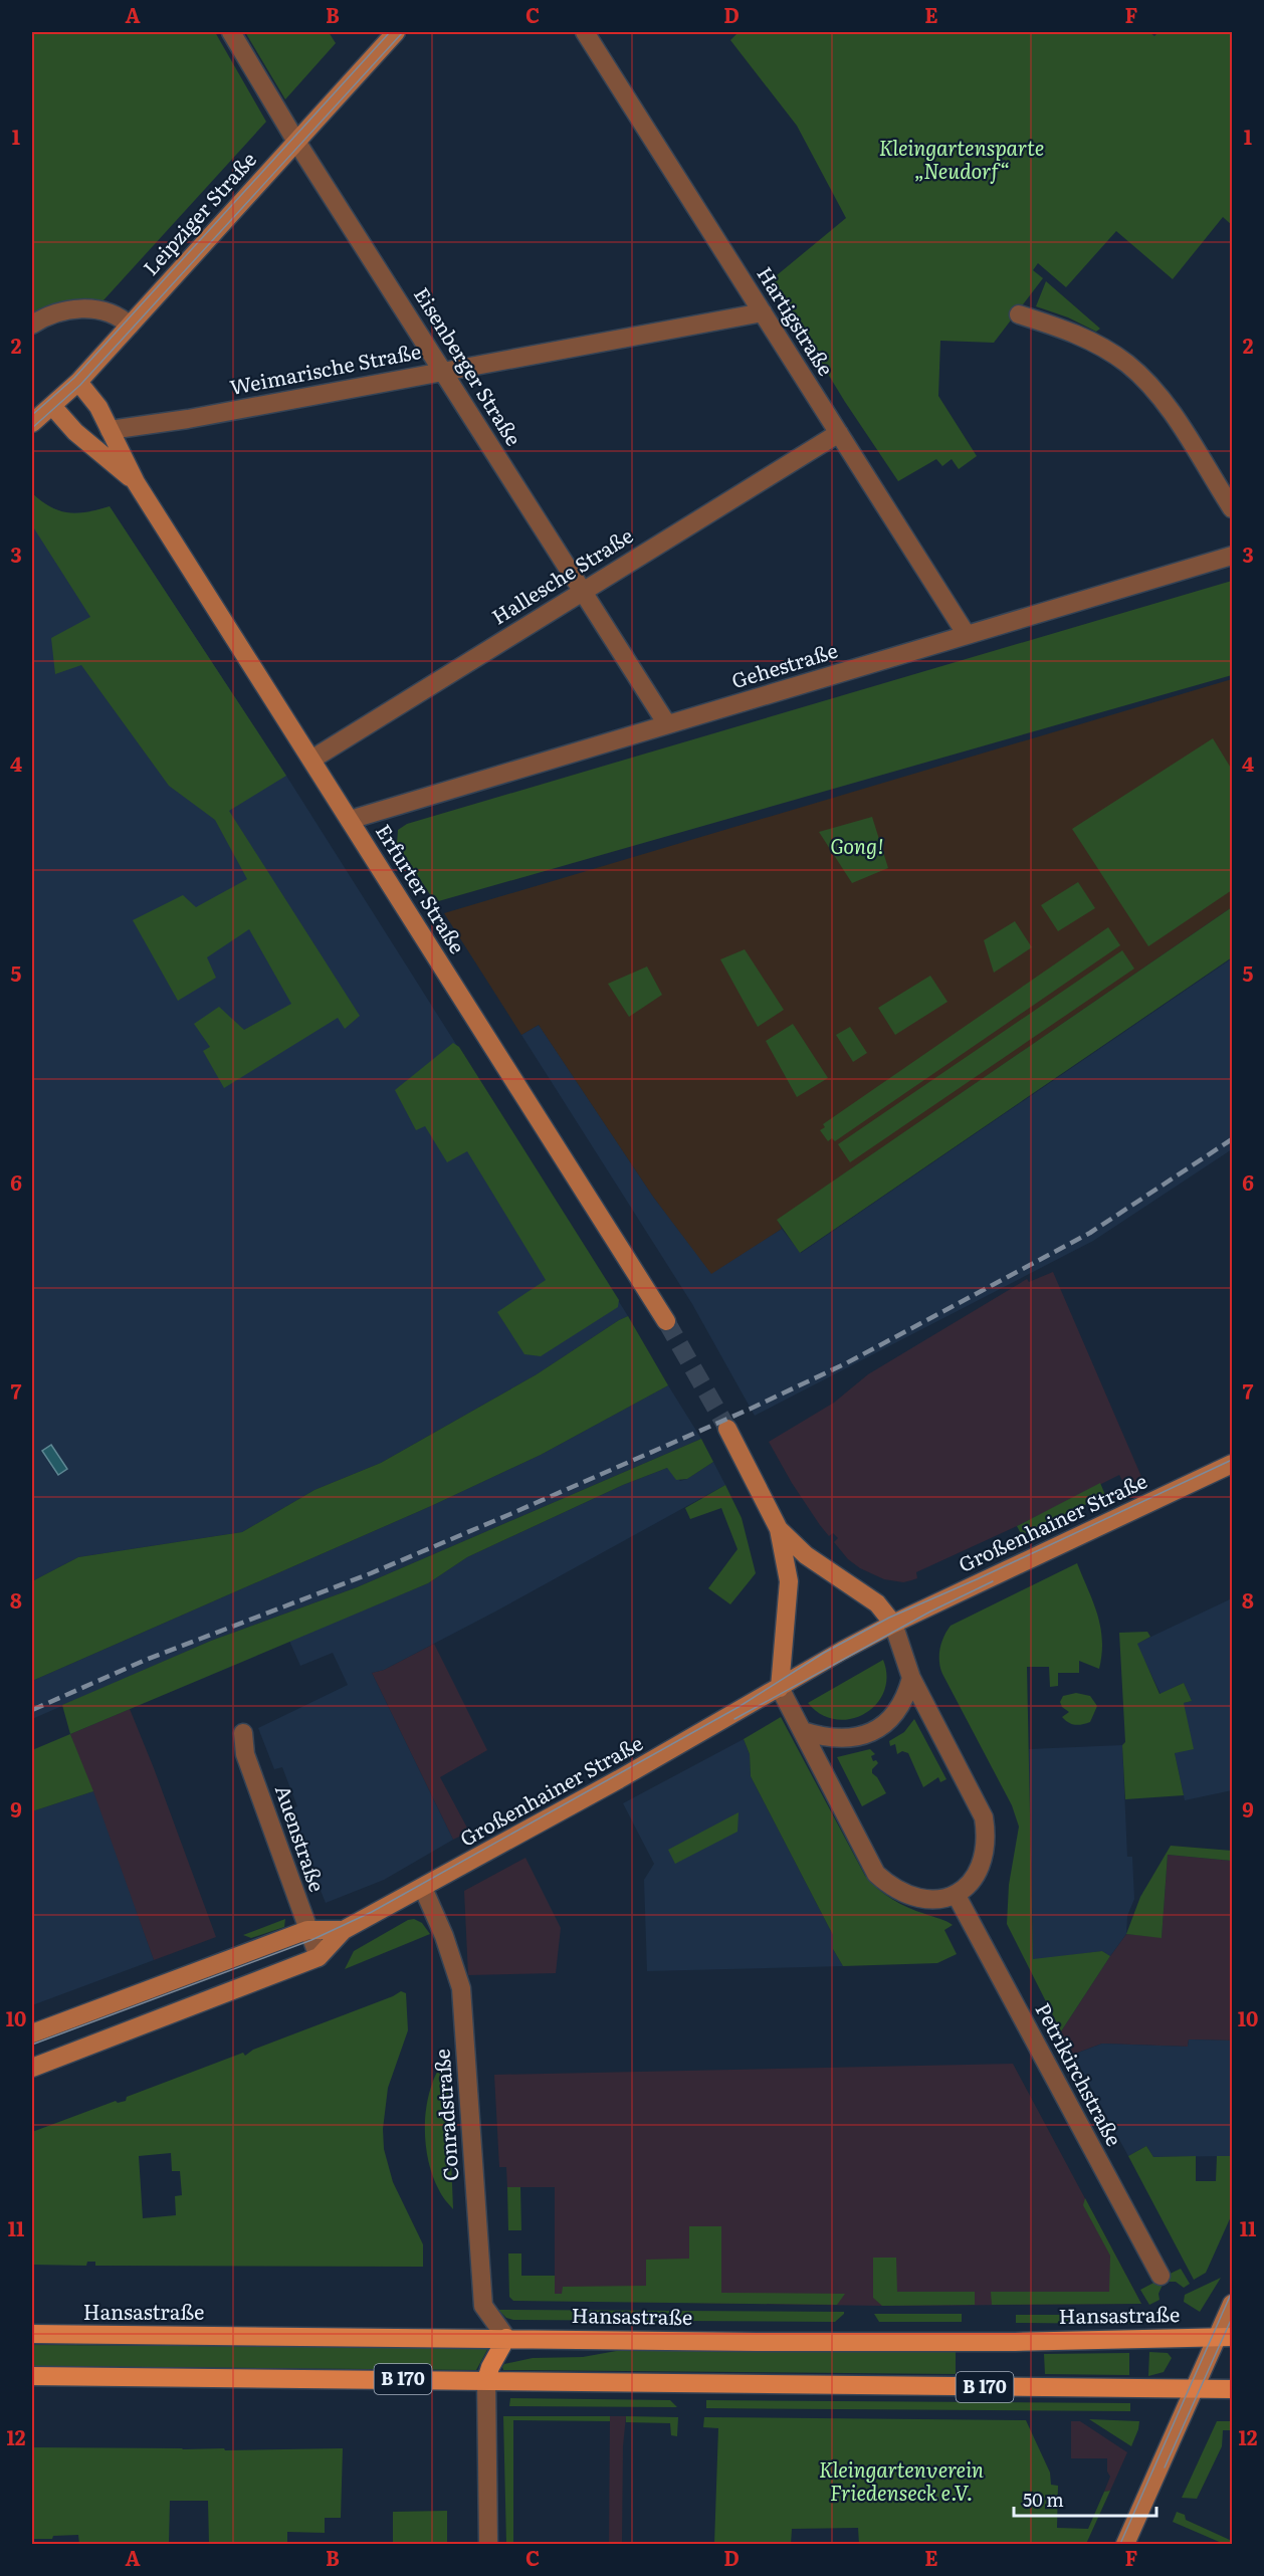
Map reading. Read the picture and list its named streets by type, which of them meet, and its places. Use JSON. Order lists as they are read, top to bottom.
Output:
{
  "streets": {
    "main road": [
      "Leipziger Straße",
      "Erfurter Straße",
      "Großenhainer Straße",
      "Hansastraße",
      "B 170"
    ],
    "street": [
      "Hartigstraße",
      "Eisenberger Straße",
      "Weimarische Straße",
      "Hallesche Straße",
      "Gehestraße",
      "Auenstraße",
      "Petrikirchstraße",
      "Conradstraße"
    ]
  },
  "crossings": [
    ["Leipziger Straße", "Eisenberger Straße"],
    ["Leipziger Straße", "Erfurter Straße"],
    ["Hartigstraße", "Weimarische Straße"],
    ["Hartigstraße", "Hallesche Straße"],
    ["Hartigstraße", "Gehestraße"],
    ["Eisenberger Straße", "Weimarische Straße"],
    ["Eisenberger Straße", "Hallesche Straße"],
    ["Eisenberger Straße", "Gehestraße"],
    ["Weimarische Straße", "Erfurter Straße"],
    ["Hallesche Straße", "Erfurter Straße"],
    ["Gehestraße", "Erfurter Straße"],
    ["Großenhainer Straße", "Auenstraße"],
    ["Großenhainer Straße", "Conradstraße"],
    ["Conradstraße", "Hansastraße"]
  ],
  "parks": ["Kleingartensparte „Neudorf“", "Gong!", "Kleingartenverein Friedenseck e.V."],
  "scale_bar": "50 m",
  "grid": {
    "columns": [
      "A",
      "B",
      "C",
      "D",
      "E",
      "F"
    ],
    "rows": [
      "1",
      "2",
      "3",
      "4",
      "5",
      "6",
      "7",
      "8",
      "9",
      "10",
      "11",
      "12"
    ]
  }
}
